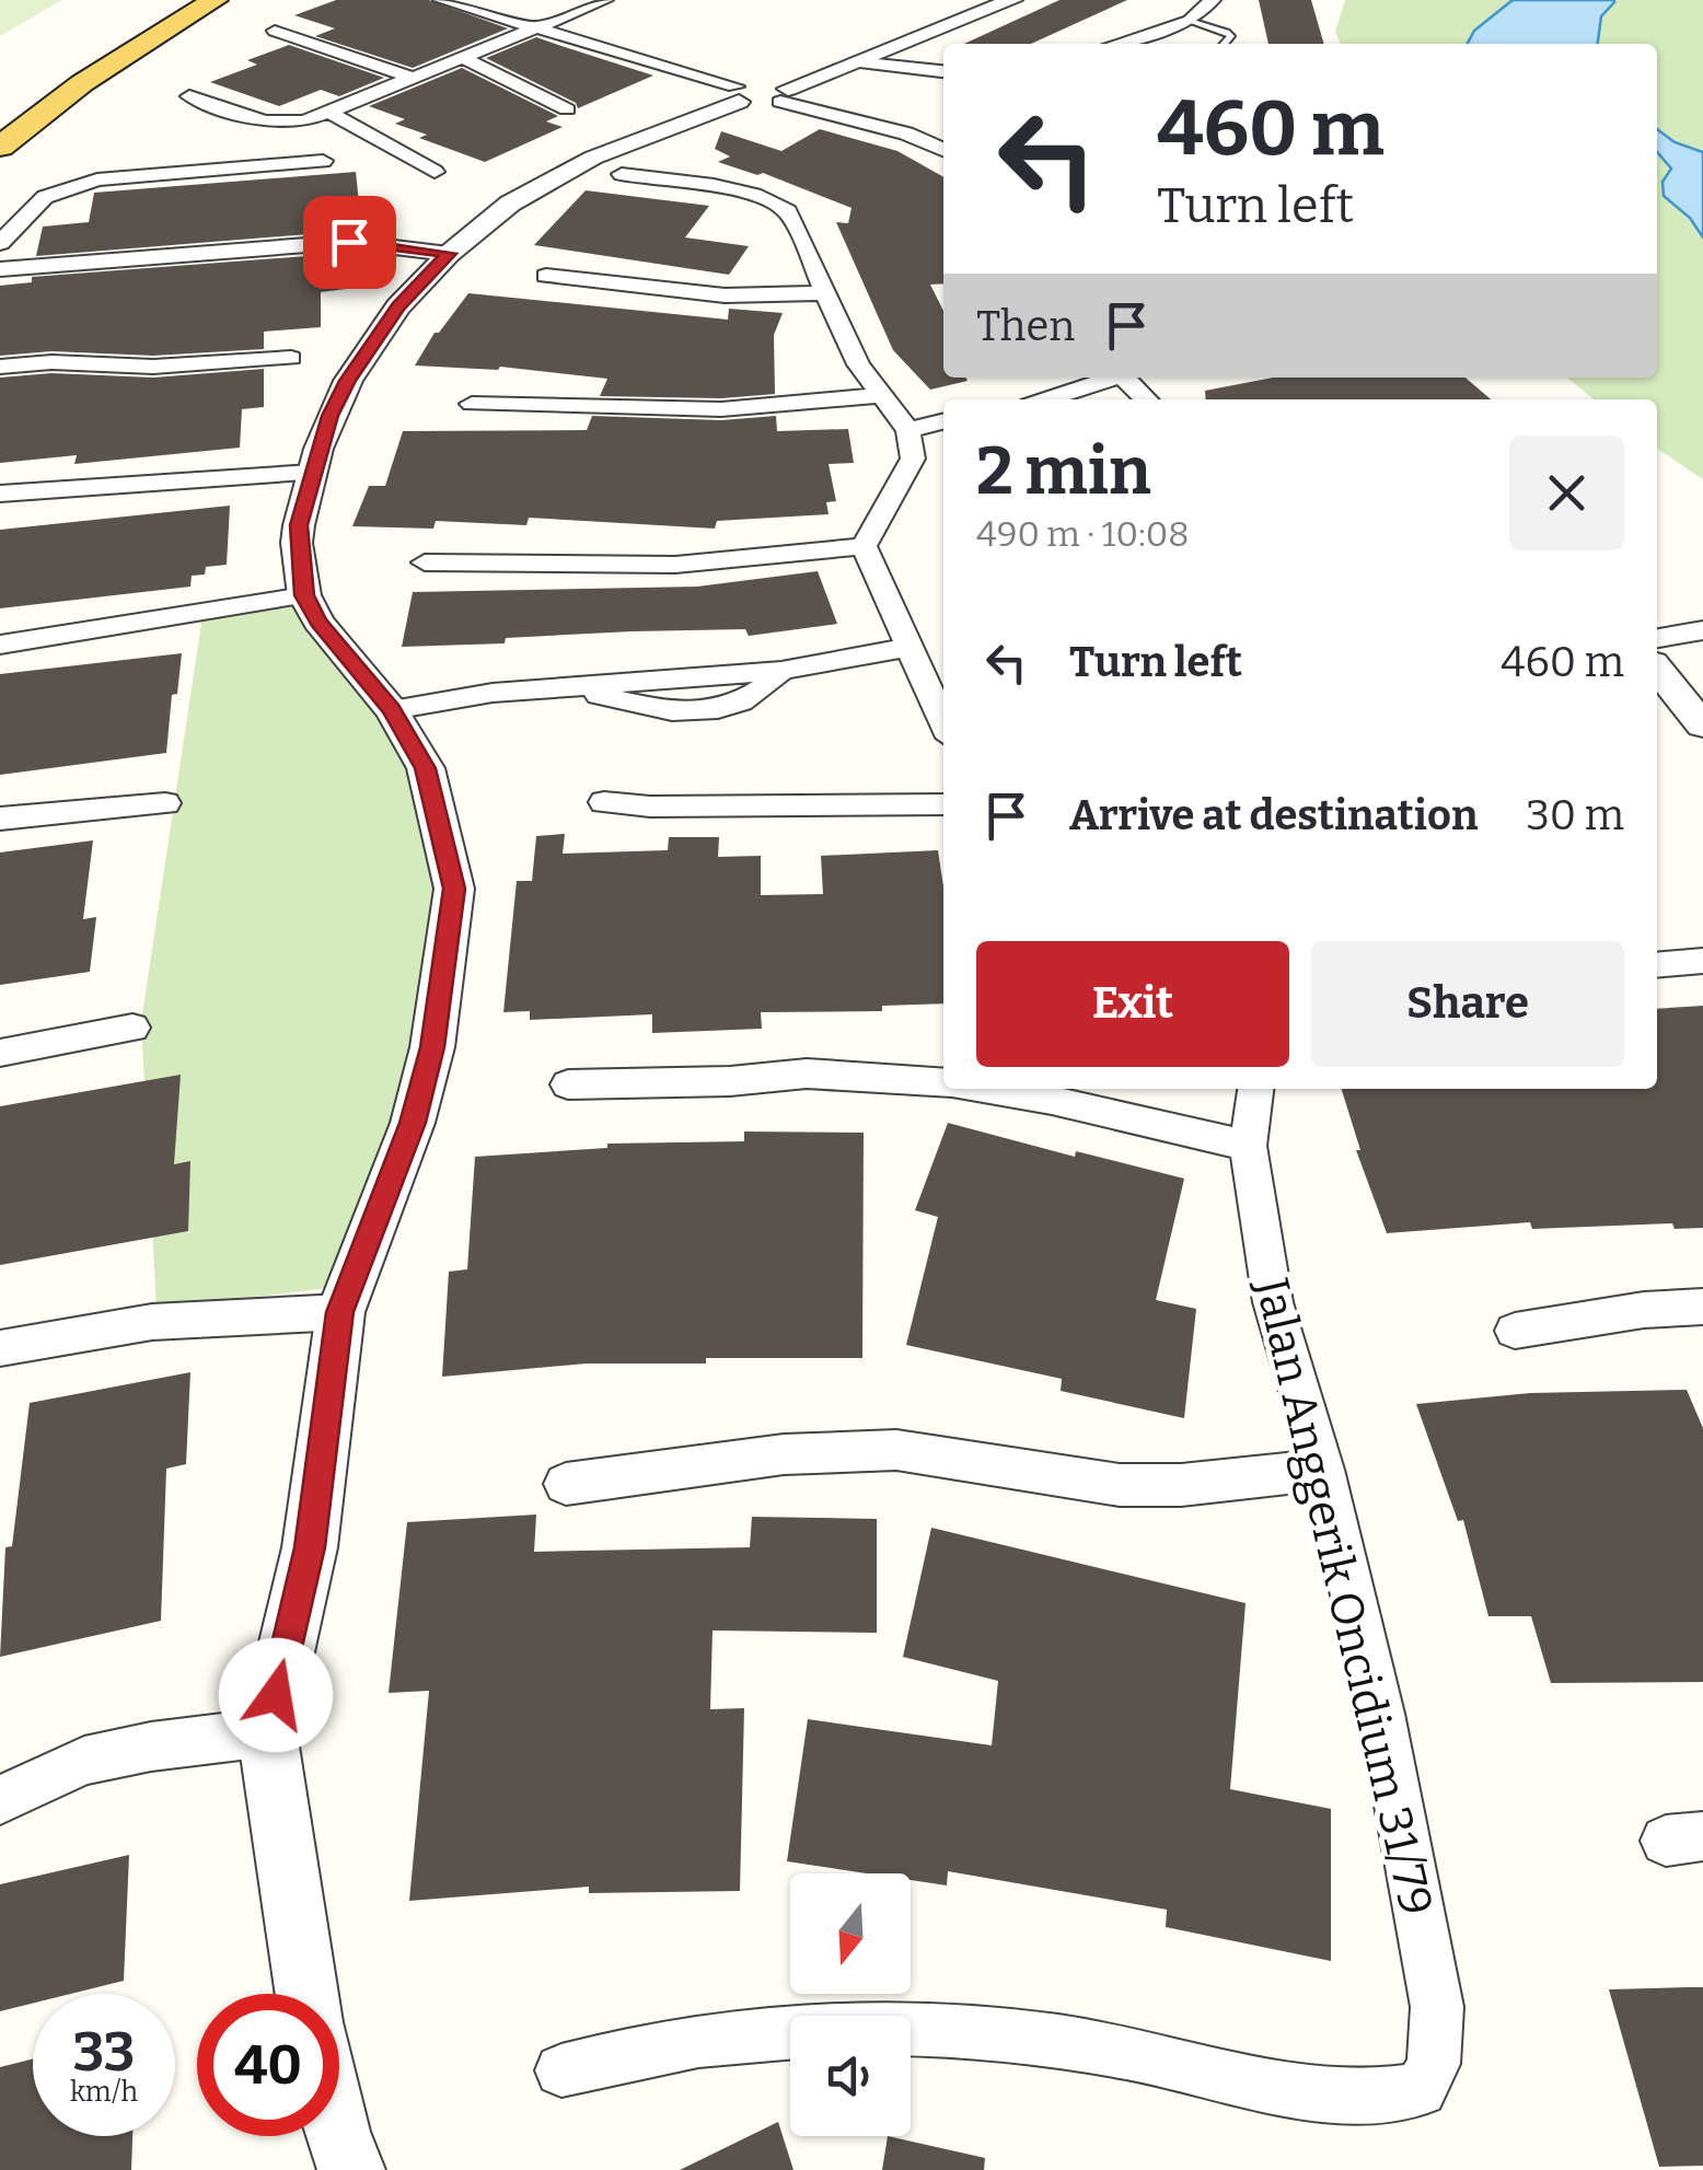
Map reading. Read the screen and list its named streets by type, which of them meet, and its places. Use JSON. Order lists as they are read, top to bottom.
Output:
{
  "streets": {
    "street": ["Jalan Anggerik Oncidium 31/79"]
  },
  "north": "bottom",
  "page": {
    "turn": ["460 m", "Turn left"],
    "then": "Then",
    "heading": ["2 min", "490 m · 10:08"],
    "list": [
      {
        "name": "Turn left",
        "value": "460 m"
      },
      {
        "name": "Arrive at destination",
        "value": "30 m"
      }
    ],
    "buttons": ["Exit", "Share"],
    "speed": "33 km/h",
    "limit": "40"
  }
}
